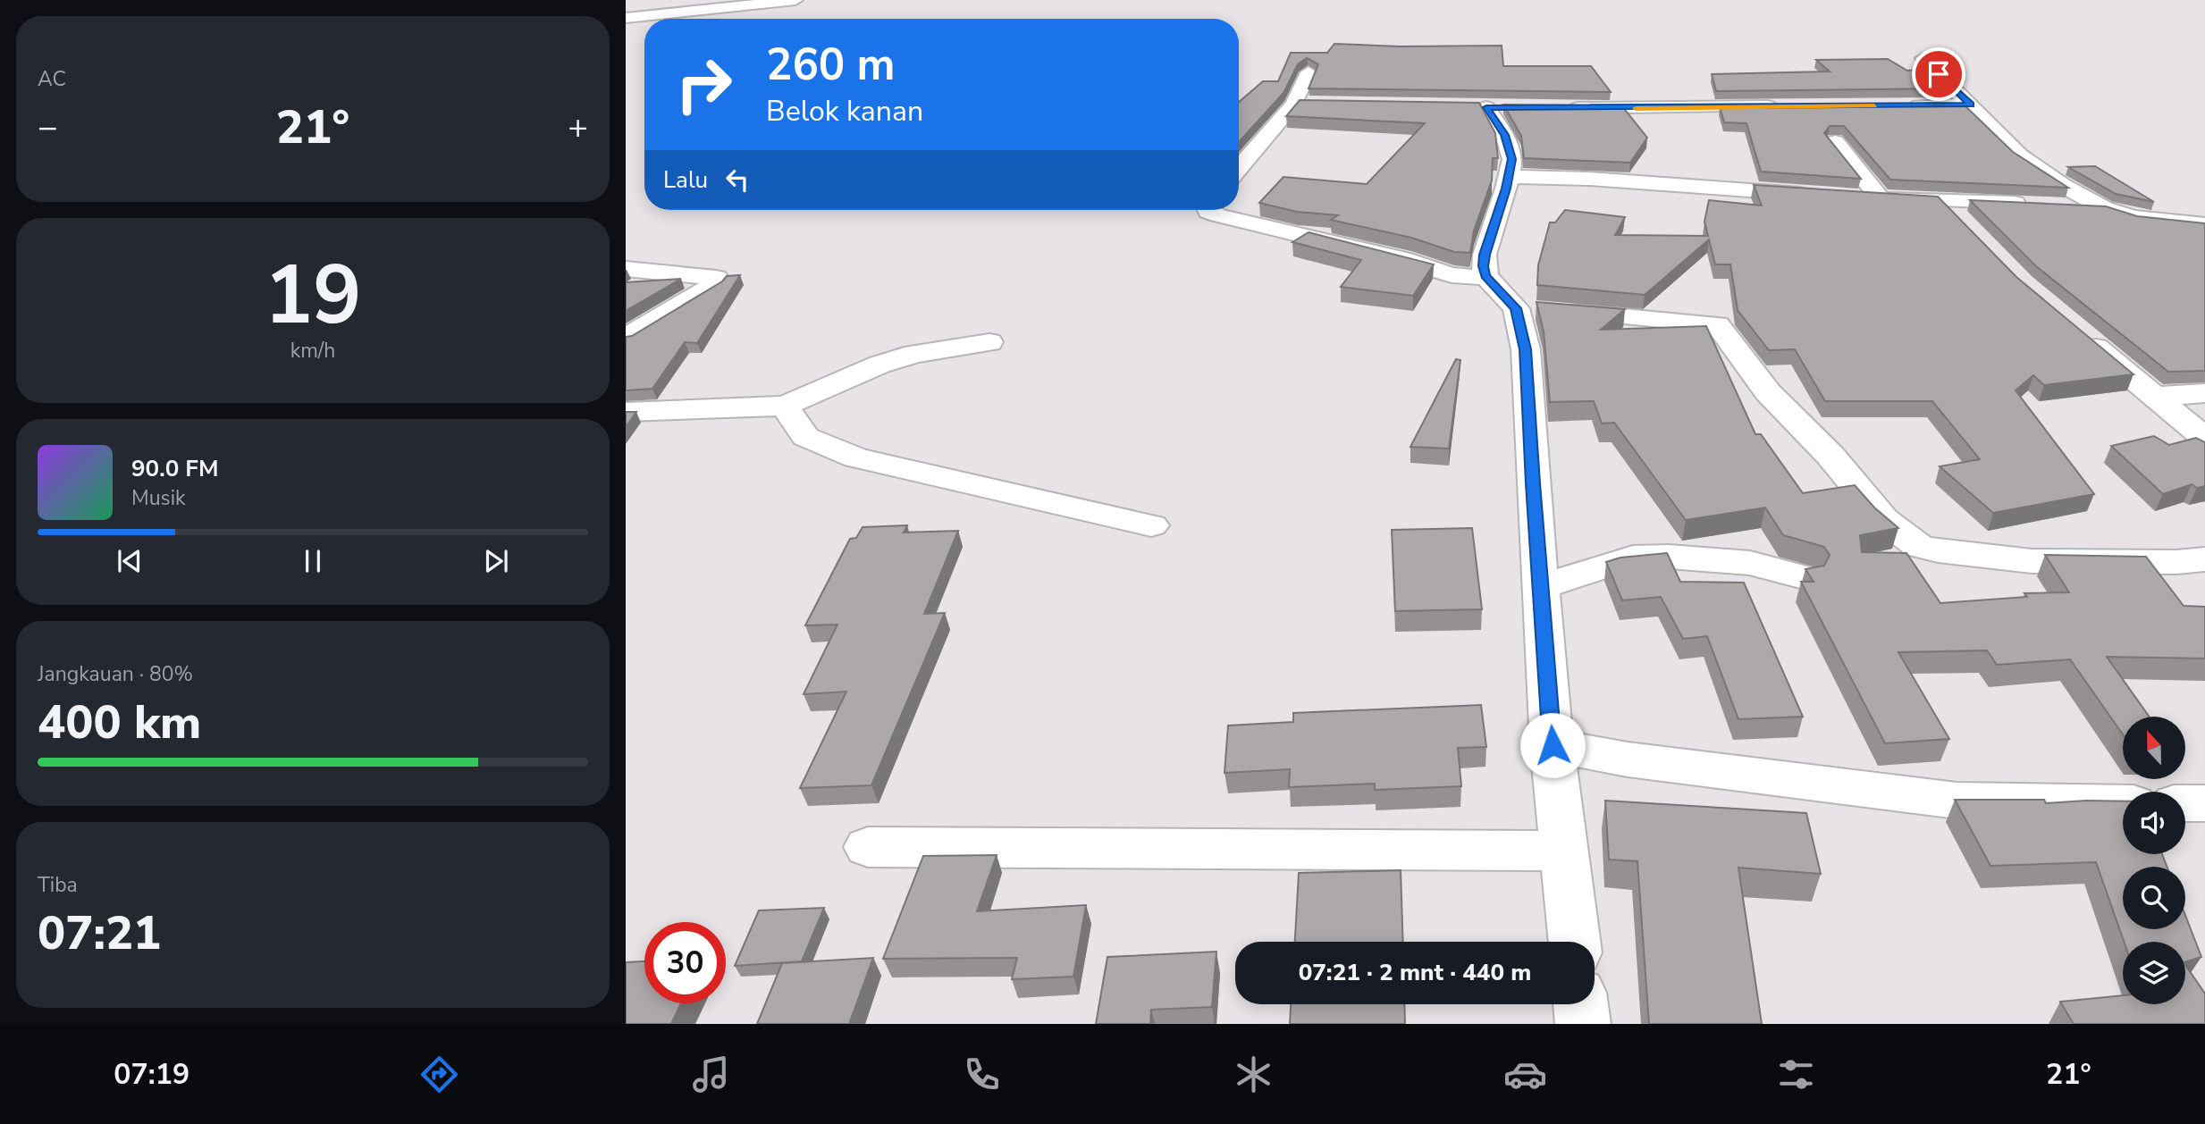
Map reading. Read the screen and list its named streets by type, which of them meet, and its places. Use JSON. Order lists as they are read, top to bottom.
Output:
{
  "north": "top",
  "page": {
    "tile": [
      "AC",
      ["19", "km/h"],
      ["Jangkauan · 80%", "400 km"],
      ["Tiba", "07:21"]
    ],
    "turn": ["260 m", "Belok kanan"],
    "heat": ["−", "21°", "+"],
    "then": "Lalu",
    "song": ["90.0 FM", "Musik"],
    "limit": "30",
    "trip": "07:21 · 2 mnt · 440 m",
    "tabs": ["07:19", "21°"]
  }
}
